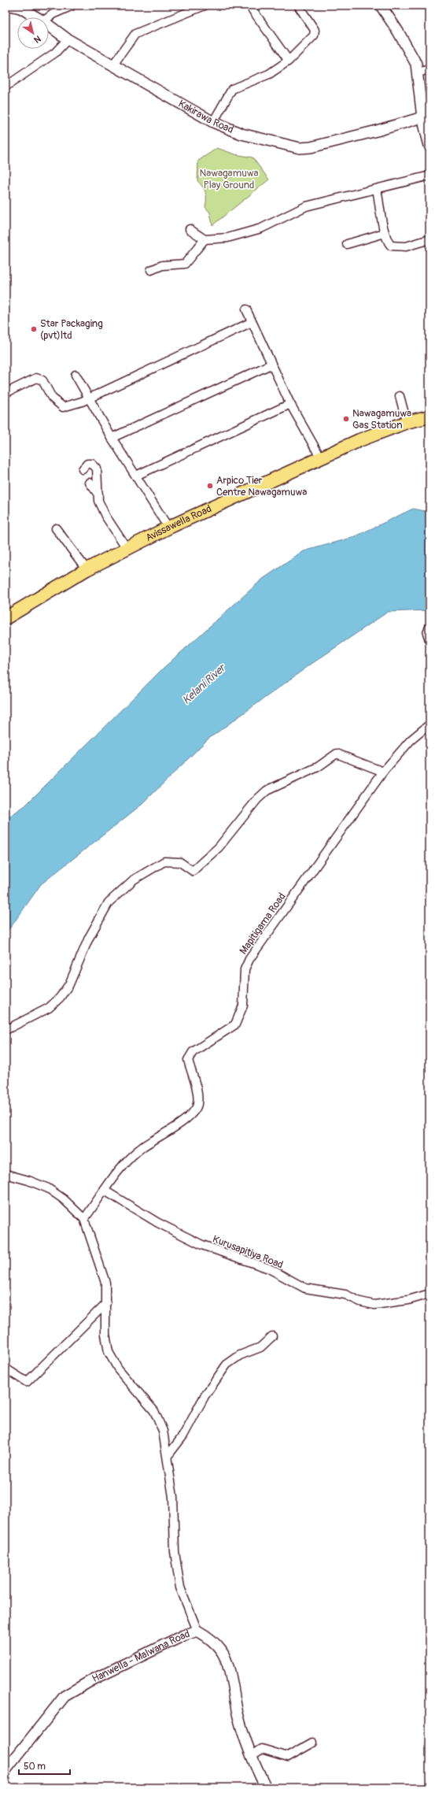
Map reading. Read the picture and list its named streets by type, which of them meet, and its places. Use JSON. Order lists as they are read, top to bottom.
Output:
{
  "streets": {
    "main road": ["Avissawella Road"],
    "street": [
      "Kakirawa Road",
      "Mapitigama Road",
      "Kurusapitiya Road",
      "Hanwella - Malwana Road"
    ]
  },
  "crossings": [
    ["Mapitigama Road", "Kurusapitiya Road"]
  ],
  "water": ["Kelani River"],
  "parks": ["Nawagamuwa Play Ground"],
  "places": ["Star Packaging (pvt)ltd", "Nawagamuwa Gas Station", "Arpico Tier Centre Nawagamuwa"],
  "scale_bar": "50 m",
  "north": "bottom right"
}
